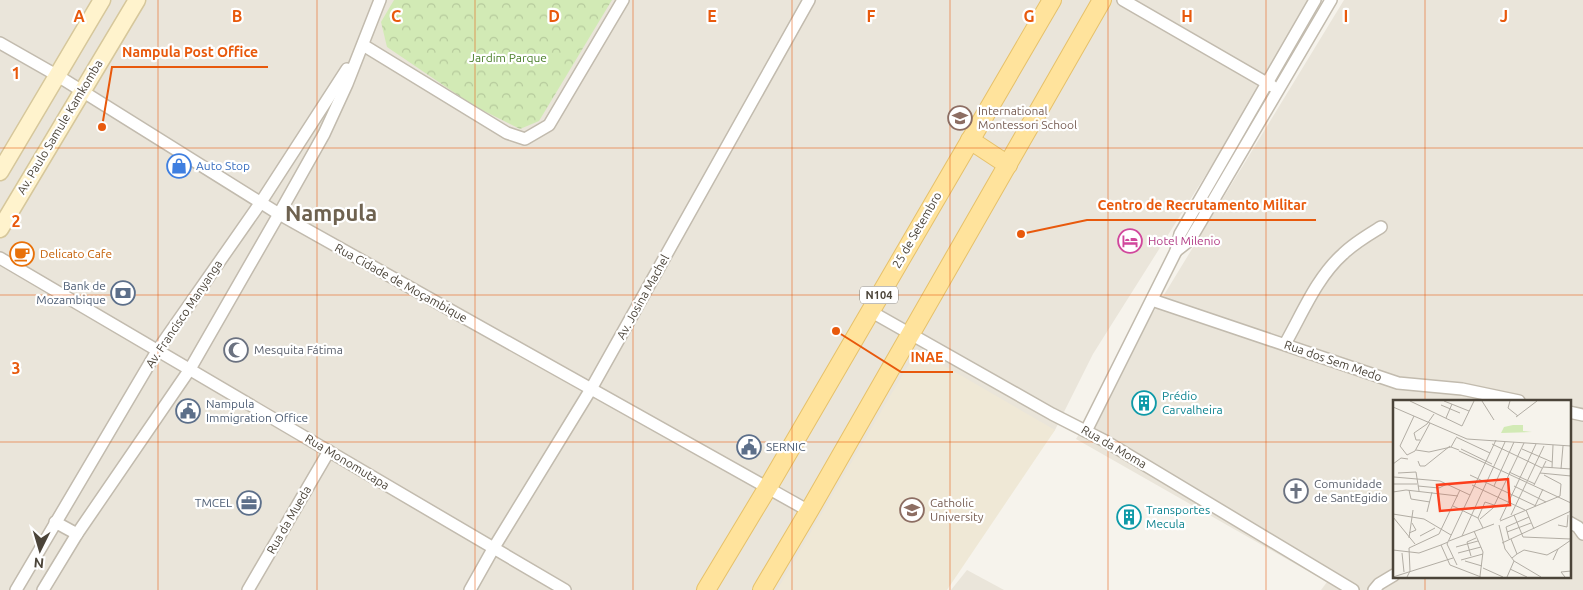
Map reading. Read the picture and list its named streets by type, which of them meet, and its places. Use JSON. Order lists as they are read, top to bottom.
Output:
{
  "streets": {
    "main road": ["Av. Paulo Samule Kamkomba", "25 de Setembro", "N104"],
    "street": [
      "Rua Cidade de Moçambique",
      "Av. Josina Machel",
      "Av. Francisco Manyanga",
      "Rua dos Sem Medo",
      "Rua da Moma",
      "Rua Monomutapa",
      "Rua da Mueda"
    ]
  },
  "crossings": [
    ["Av. Paulo Samule Kamkomba", "Rua Cidade de Moçambique"],
    ["25 de Setembro", "Rua Cidade de Moçambique"],
    ["25 de Setembro", "Rua da Moma"],
    ["Rua Cidade de Moçambique", "Av. Josina Machel"],
    ["Rua Cidade de Moçambique", "Av. Francisco Manyanga"],
    ["Av. Josina Machel", "Rua Monomutapa"],
    ["Av. Francisco Manyanga", "Rua Monomutapa"],
    ["Rua Monomutapa", "Rua da Mueda"]
  ],
  "districts": ["Nampula"],
  "parks": ["Jardim Parque"],
  "places": {
    "school or university": ["International Montessori School", "Catholic University"],
    "other": ["Nampula Post Office", "Centro de Recrutamento Militar", "INAE"],
    "shop": ["Auto Stop"],
    "hotel": ["Hotel Milenio"],
    "cafe": ["Delicato Cafe"],
    "bank": ["Bank de Mozambique"],
    "mosque": ["Mesquita Fátima"],
    "building": ["Prédio Carvalheira", "Transportes Mecula"],
    "public building": ["Nampula Immigration Office", "SERNIC"],
    "church": ["Comunidade de SantEgidio"],
    "office": ["TMCEL"]
  },
  "north": "bottom",
  "grid": {
    "columns": [
      "A",
      "B",
      "C",
      "D",
      "E",
      "F",
      "G",
      "H",
      "I",
      "J"
    ],
    "rows": ["1", "2", "3"]
  }
}
